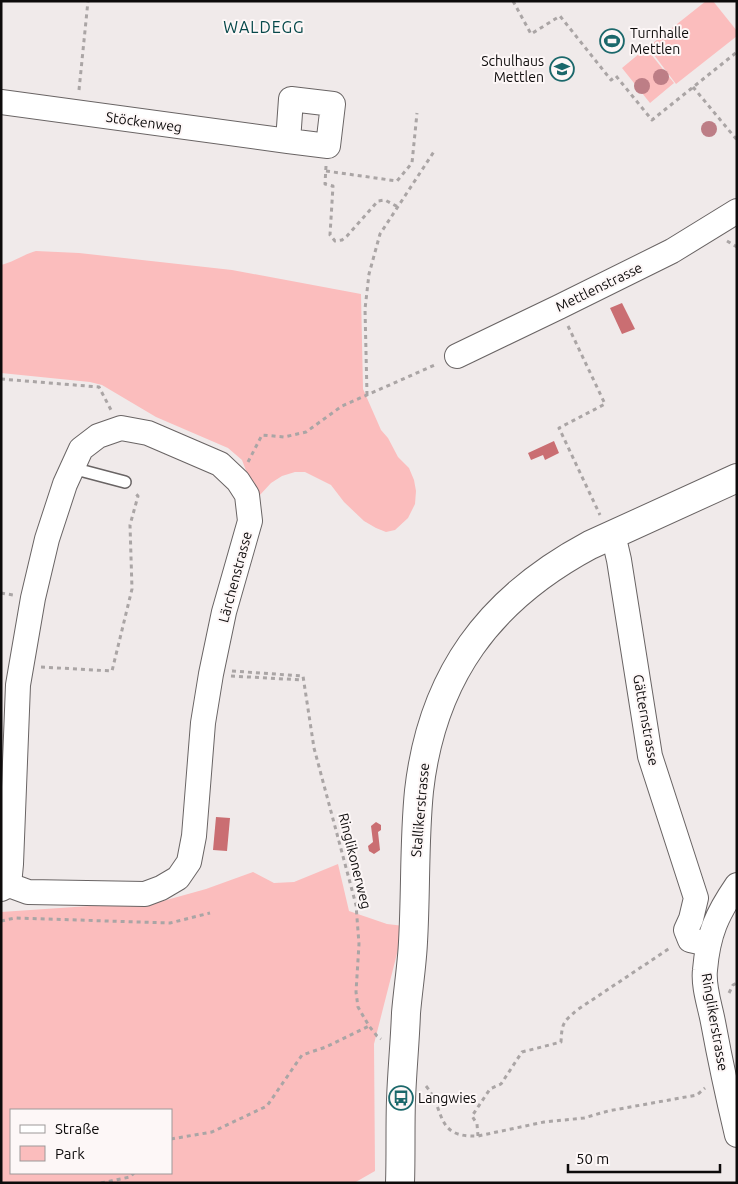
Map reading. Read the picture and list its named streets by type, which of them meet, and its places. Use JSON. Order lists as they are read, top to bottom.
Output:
{
  "streets": {
    "main road": ["Stallikerstrasse"],
    "street": [
      "Stöckenweg",
      "Mettlenstrasse",
      "Lärchenstrasse",
      "Gätternstrasse",
      "Ringlikerstrasse"
    ],
    "path": ["Ringlikonerweg"]
  },
  "crossings": [
    ["Lärchenstrasse", "Ringlikonerweg"],
    ["Gätternstrasse", "Stallikerstrasse"],
    ["Gätternstrasse", "Ringlikerstrasse"]
  ],
  "districts": ["WALDEGG"],
  "places": {
    "sports": ["Turnhalle Mettlen"],
    "school or university": ["Schulhaus Mettlen"],
    "bus stop": ["Langwies"]
  },
  "legend": ["Straße", "Park"],
  "scale_bar": "50 m"
}
